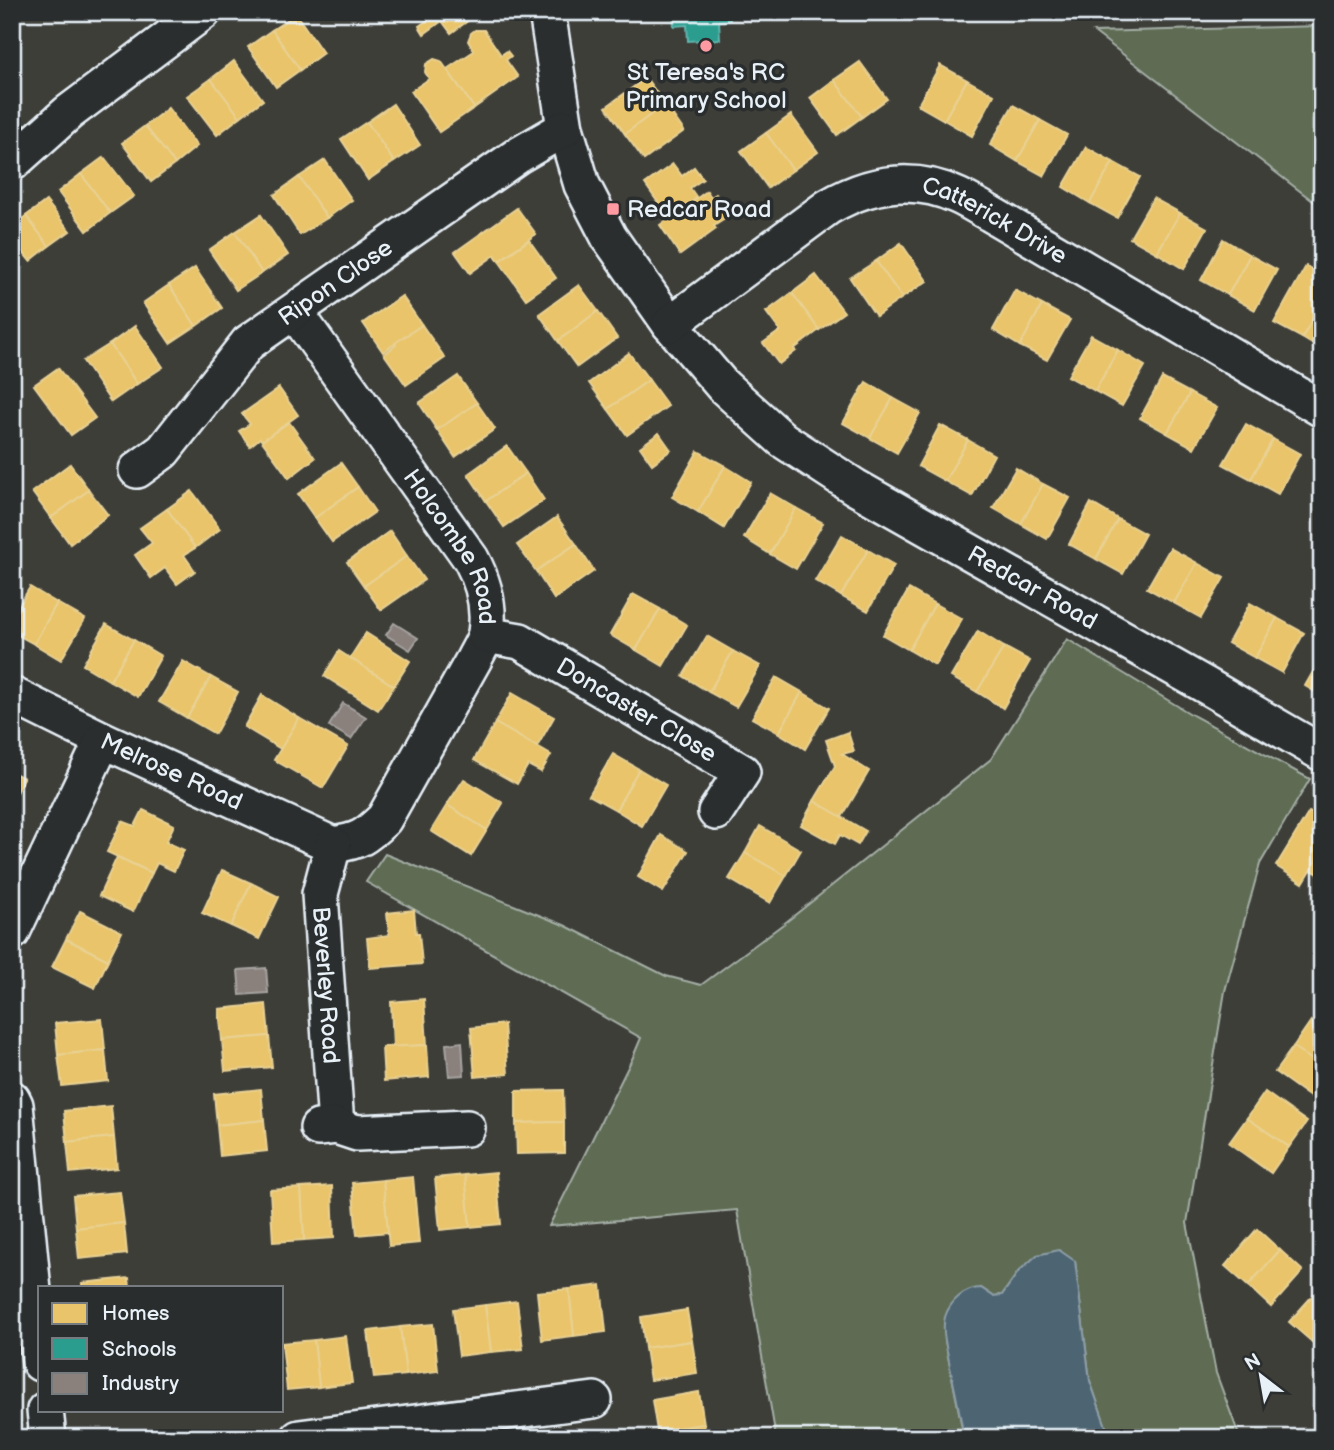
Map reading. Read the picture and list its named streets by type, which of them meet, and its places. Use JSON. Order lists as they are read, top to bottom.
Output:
{
  "streets": {
    "street": [
      "Catterick Drive",
      "Ripon Close",
      "Holcombe Road",
      "Redcar Road",
      "Doncaster Close",
      "Melrose Road",
      "Beverley Road"
    ]
  },
  "crossings": [
    ["Catterick Drive", "Redcar Road"],
    ["Ripon Close", "Holcombe Road"],
    ["Ripon Close", "Redcar Road"],
    ["Holcombe Road", "Doncaster Close"],
    ["Holcombe Road", "Melrose Road"],
    ["Holcombe Road", "Beverley Road"],
    ["Melrose Road", "Beverley Road"]
  ],
  "places": {
    "other": ["St Teresa's RC Primary School"],
    "transit": ["Redcar Road"]
  },
  "legend": ["Homes", "Schools", "Industry"],
  "north": "top left"
}
